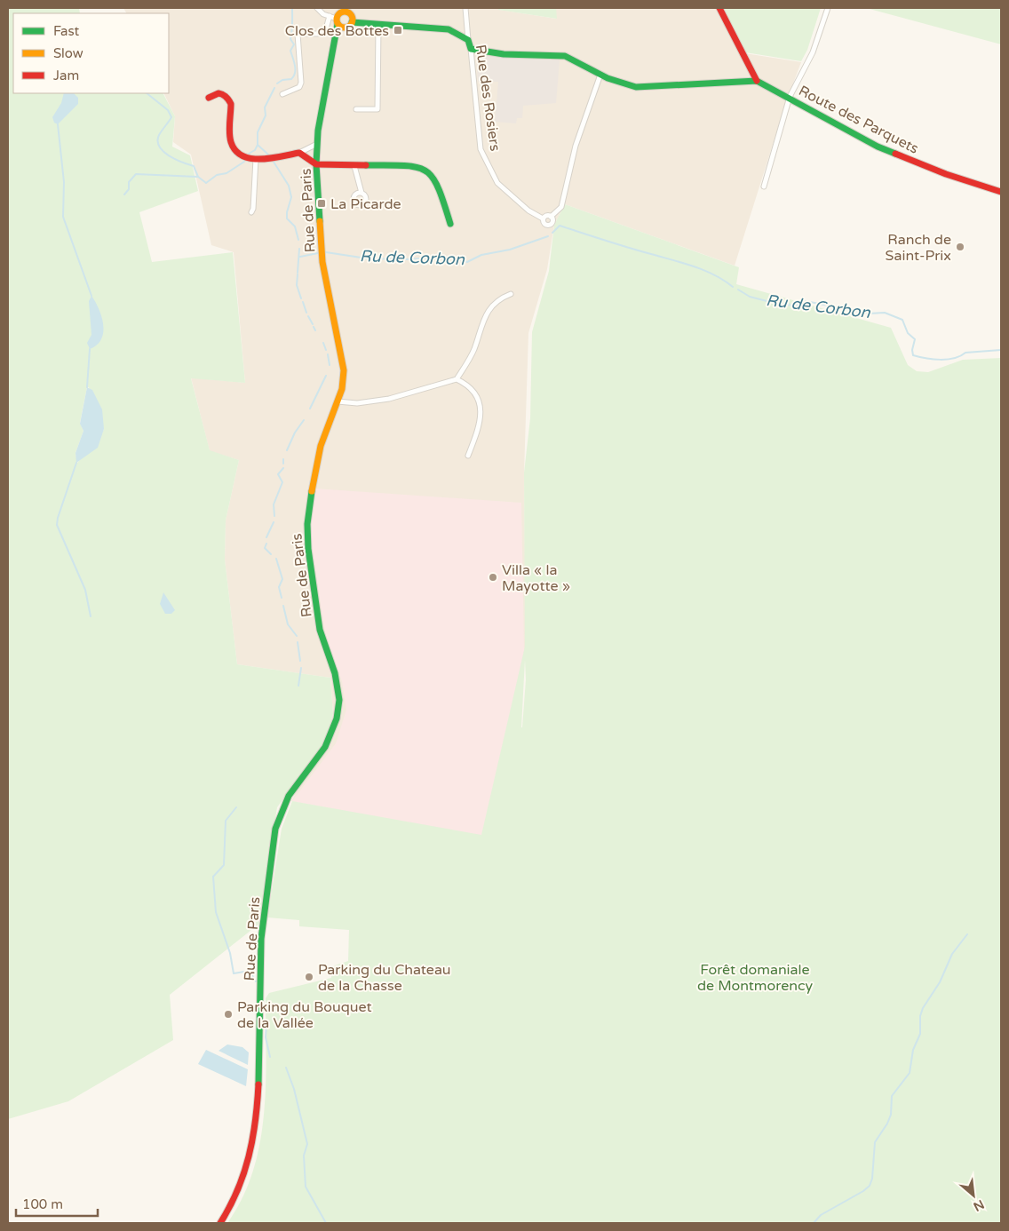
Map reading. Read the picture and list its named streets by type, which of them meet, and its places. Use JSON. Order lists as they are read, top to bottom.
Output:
{
  "streets": {
    "main road": ["Rue des Rosiers", "Route des Parquets", "Rue de Paris"]
  },
  "water": ["Ru de Corbon"],
  "parks": ["Forêt domaniale de Montmorency"],
  "places": {
    "transit": ["Clos des Bottes", "La Picarde"],
    "other": [
      "Ranch de Saint-Prix",
      "Villa « la Mayotte »",
      "Parking du Chateau de la Chasse",
      "Parking du Bouquet de la Vallée"
    ]
  },
  "legend": ["Fast", "Slow", "Jam"],
  "scale_bar": "100 m",
  "north": "bottom right"
}
